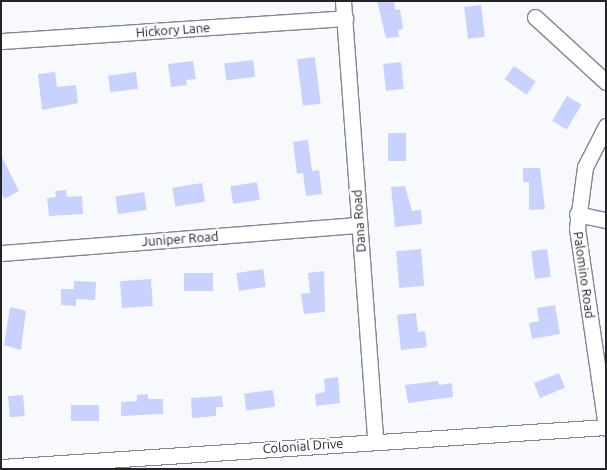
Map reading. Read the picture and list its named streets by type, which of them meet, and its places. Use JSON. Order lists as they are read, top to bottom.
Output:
{
  "streets": {
    "street": [
      "Hickory Lane",
      "Dana Road",
      "Juniper Road",
      "Palomino Road",
      "Colonial Drive"
    ]
  },
  "crossings": [
    ["Hickory Lane", "Dana Road"],
    ["Dana Road", "Juniper Road"],
    ["Dana Road", "Colonial Drive"],
    ["Palomino Road", "Colonial Drive"]
  ]
}
